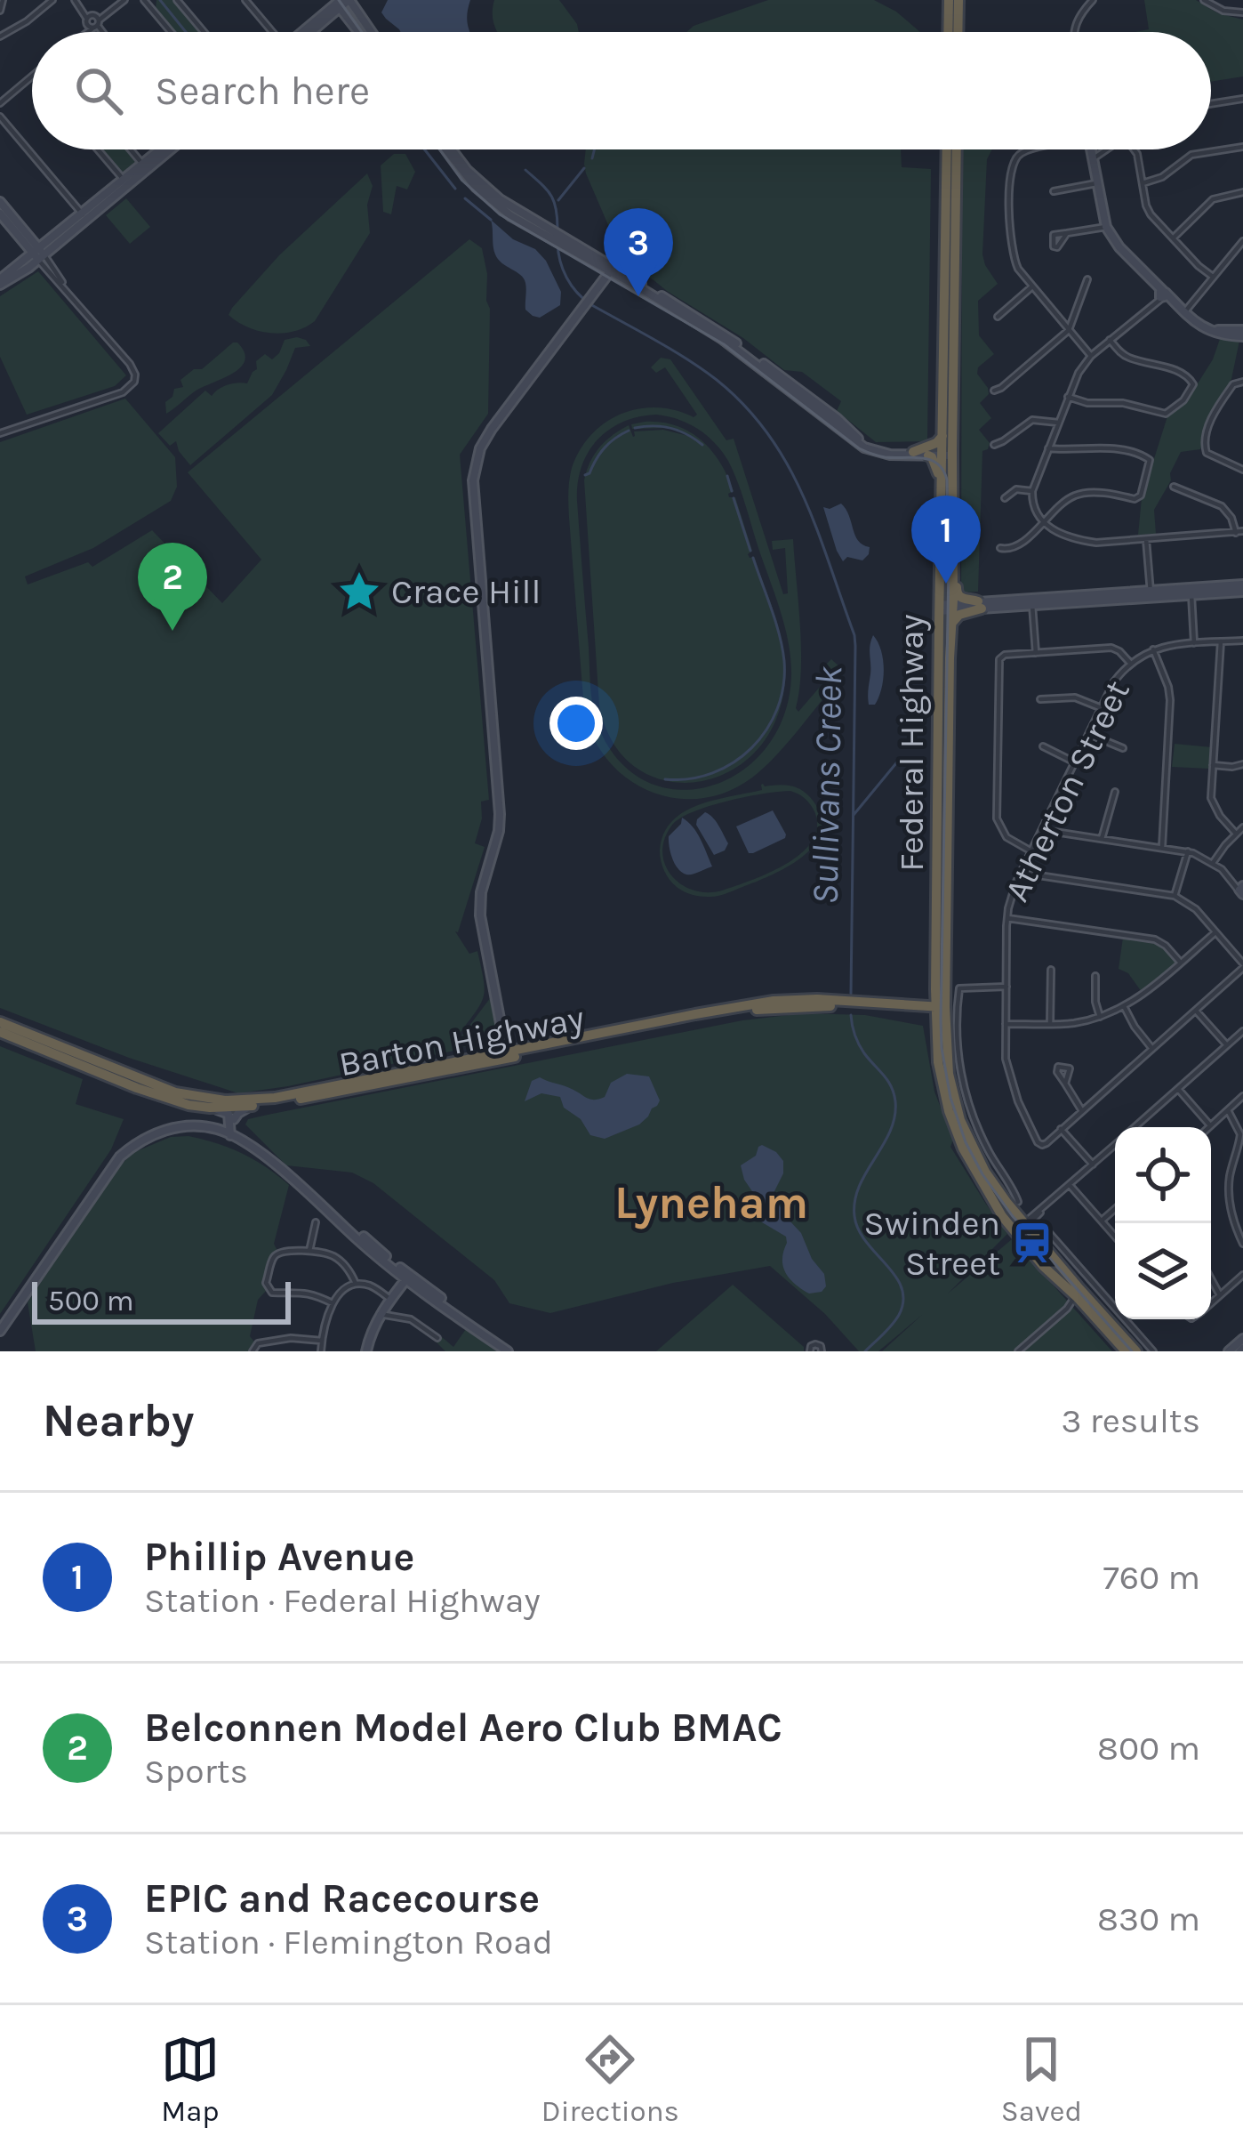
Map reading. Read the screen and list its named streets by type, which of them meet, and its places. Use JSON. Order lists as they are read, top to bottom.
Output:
{
  "streets": {
    "highway": ["Federal Highway", "Barton Highway"],
    "street": ["Atherton Street"]
  },
  "crossings": [
    ["Federal Highway", "Barton Highway"]
  ],
  "districts": ["Lyneham"],
  "water": ["Sullivans Creek"],
  "places": {
    "place": ["Crace Hill"],
    "station": ["Swinden Street"]
  },
  "scale_bar": "500 m",
  "page": {
    "search": "Search here",
    "pins": ["3", "1", "2"],
    "scale": "500 m",
    "heading": ["Nearby", "3 results"],
    "list": [
      {
        "mark": "1",
        "name": "Phillip Avenue",
        "note": "Station · Federal Highway",
        "value": "760 m"
      },
      {
        "mark": "2",
        "name": "Belconnen Model Aero Club BMAC",
        "note": "Sports",
        "value": "800 m"
      },
      {
        "mark": "3",
        "name": "EPIC and Racecourse",
        "note": "Station · Flemington Road",
        "value": "830 m"
      }
    ],
    "nav": ["Map", "Directions", "Saved"]
  }
}
